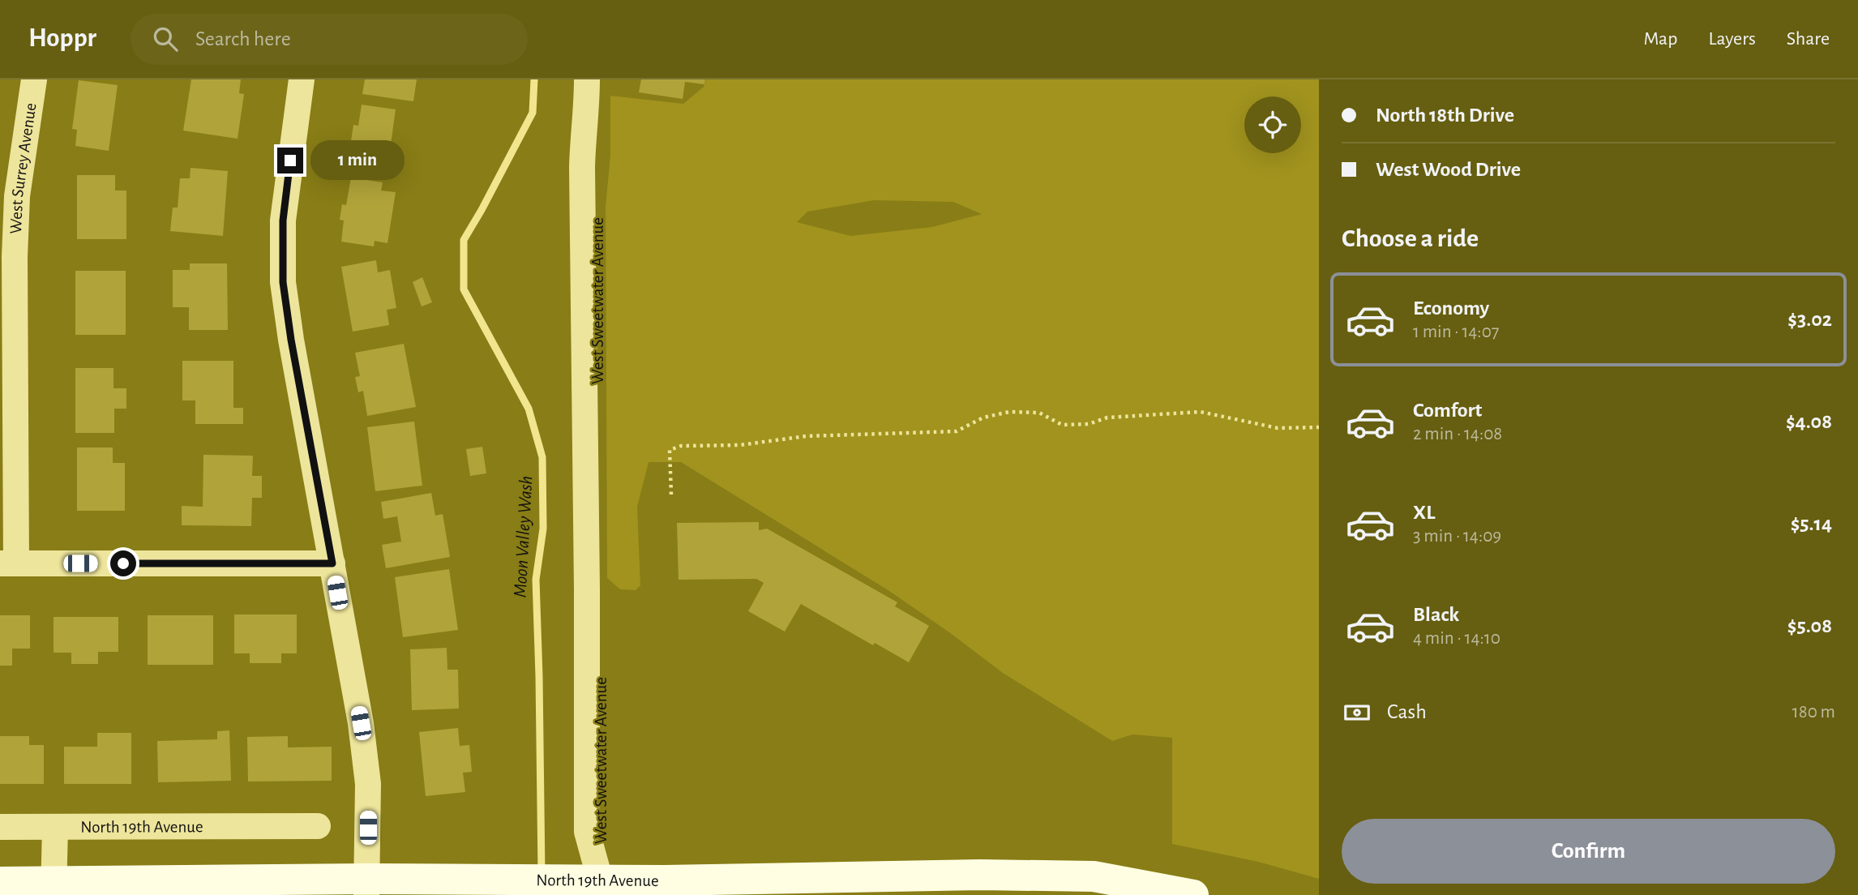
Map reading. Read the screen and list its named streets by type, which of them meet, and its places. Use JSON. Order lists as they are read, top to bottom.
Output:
{
  "streets": {
    "main road": ["North 19th Avenue"],
    "street": ["West Surrey Avenue", "West Sweetwater Avenue"]
  },
  "crossings": [
    ["West Sweetwater Avenue", "North 19th Avenue"]
  ],
  "water": ["Moon Valley Wash"],
  "page": {
    "header": "Hoppr",
    "search": "Search here",
    "nav": ["Map", "Layers", "Share"],
    "banner": ["North 18th Drive", "West Wood Drive"],
    "bubble": "1 min",
    "heading": "Choose a ride",
    "list": [
      {
        "name": "Economy",
        "note": "1 min · 14:07",
        "value": "$3.02"
      },
      {
        "name": "Comfort",
        "note": "2 min · 14:08",
        "value": "$4.08"
      },
      {
        "name": "XL",
        "note": "3 min · 14:09",
        "value": "$5.14"
      },
      {
        "name": "Black",
        "note": "4 min · 14:10",
        "value": "$5.08"
      }
    ],
    "pay": ["Cash", "180 m"],
    "buttons": "Confirm"
  }
}
